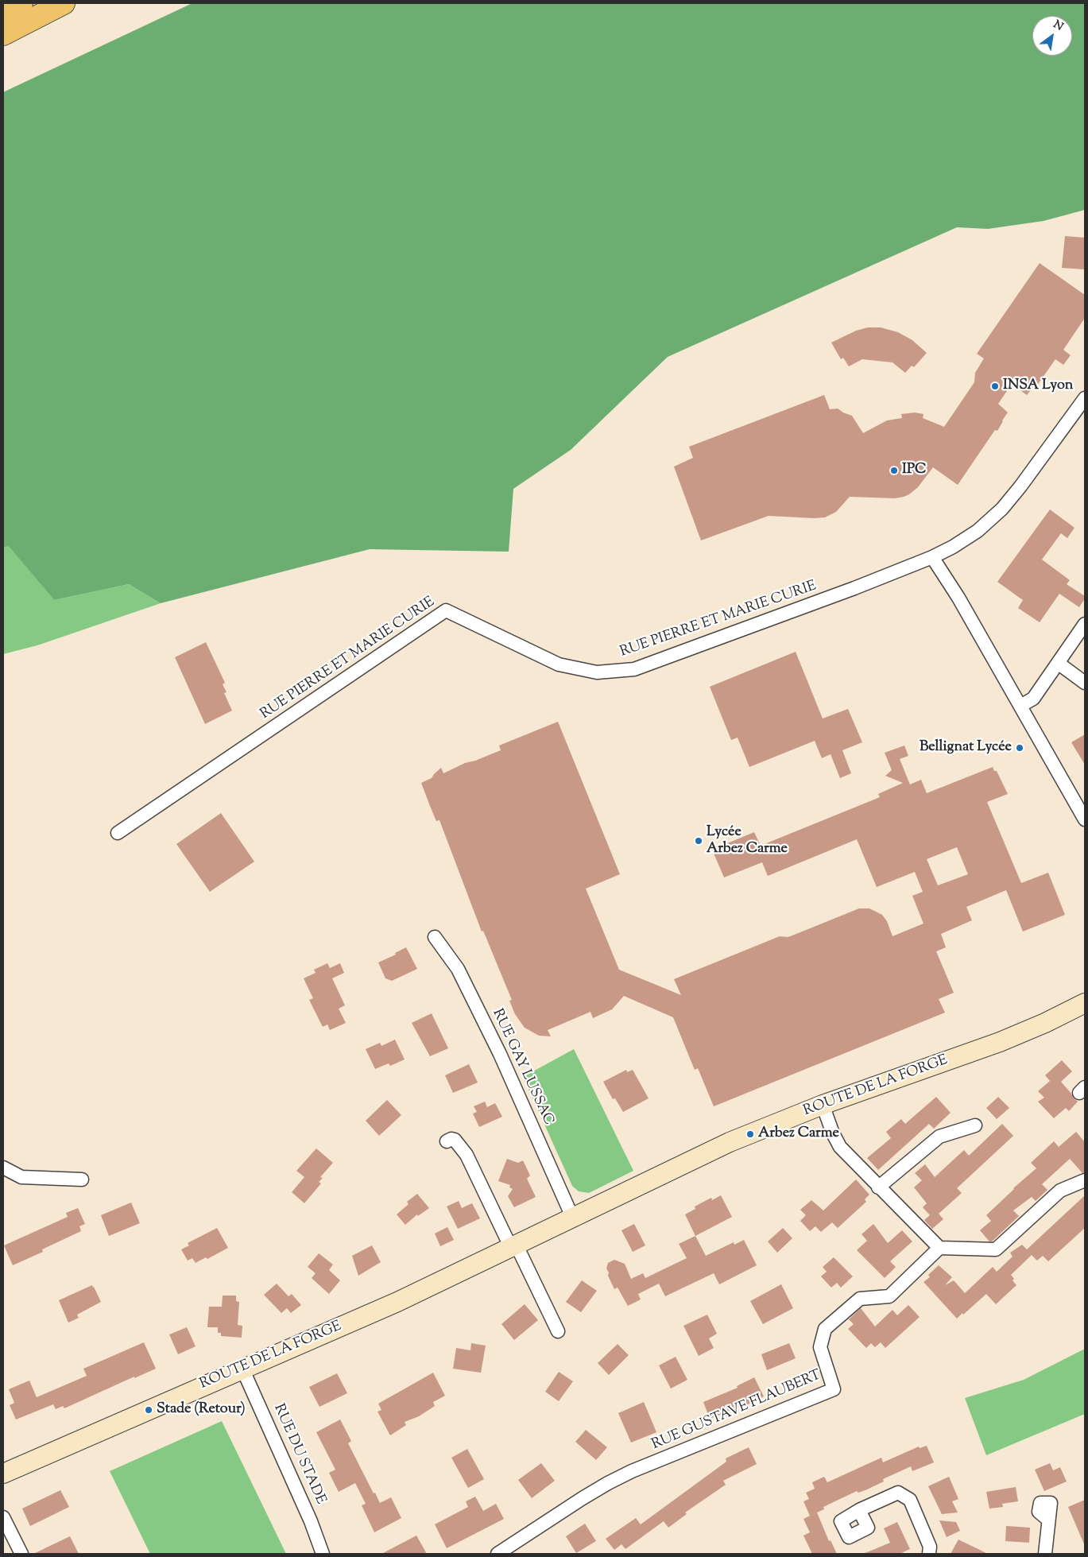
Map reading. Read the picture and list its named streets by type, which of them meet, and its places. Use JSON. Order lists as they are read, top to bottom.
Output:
{
  "streets": {
    "main road": ["ROUTE DE LA FORGE"],
    "street": [
      "RUE PIERRE ET MARIE CURIE",
      "RUE GAY LUSSAC",
      "RUE GUSTAVE FLAUBERT",
      "RUE DU STADE"
    ]
  },
  "crossings": [
    ["RUE GAY LUSSAC", "ROUTE DE LA FORGE"],
    ["ROUTE DE LA FORGE", "RUE DU STADE"]
  ],
  "places": [
    "INSA Lyon",
    "IPC",
    "Bellignat Lycée",
    "Lycée Arbez Carme",
    "Arbez Carme",
    "Stade (Retour)"
  ],
  "north": "top right"
}
